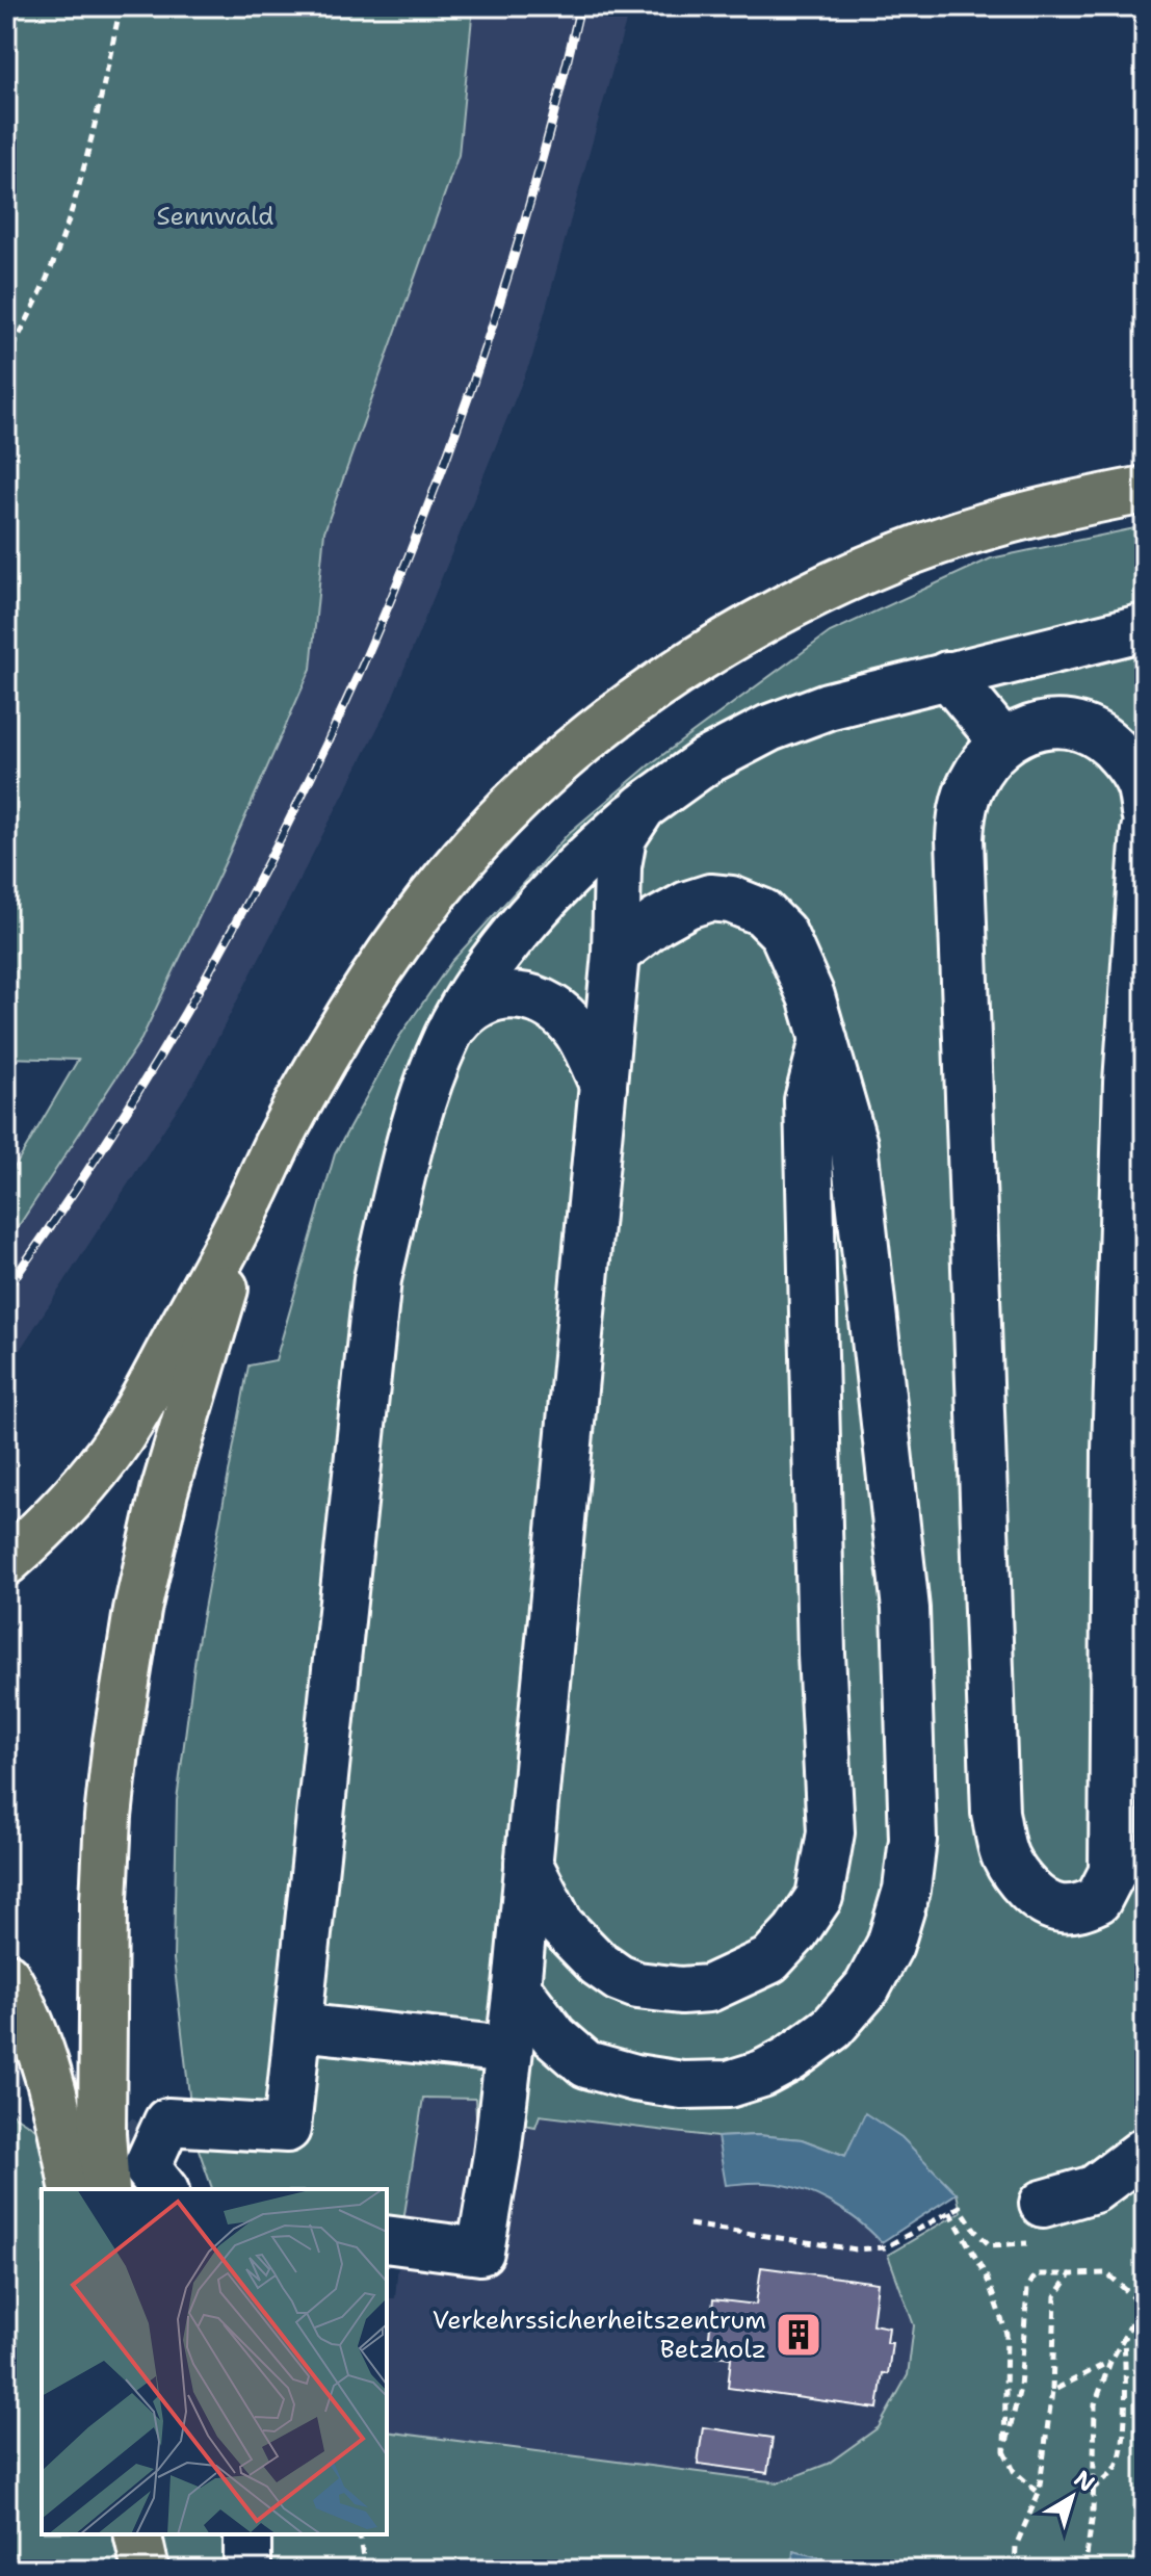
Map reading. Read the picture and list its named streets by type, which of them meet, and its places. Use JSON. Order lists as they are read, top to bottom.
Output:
{
  "parks": ["Sennwald"],
  "places": {
    "building": ["Verkehrssicherheitszentrum Betzholz"]
  },
  "north": "top right"
}
